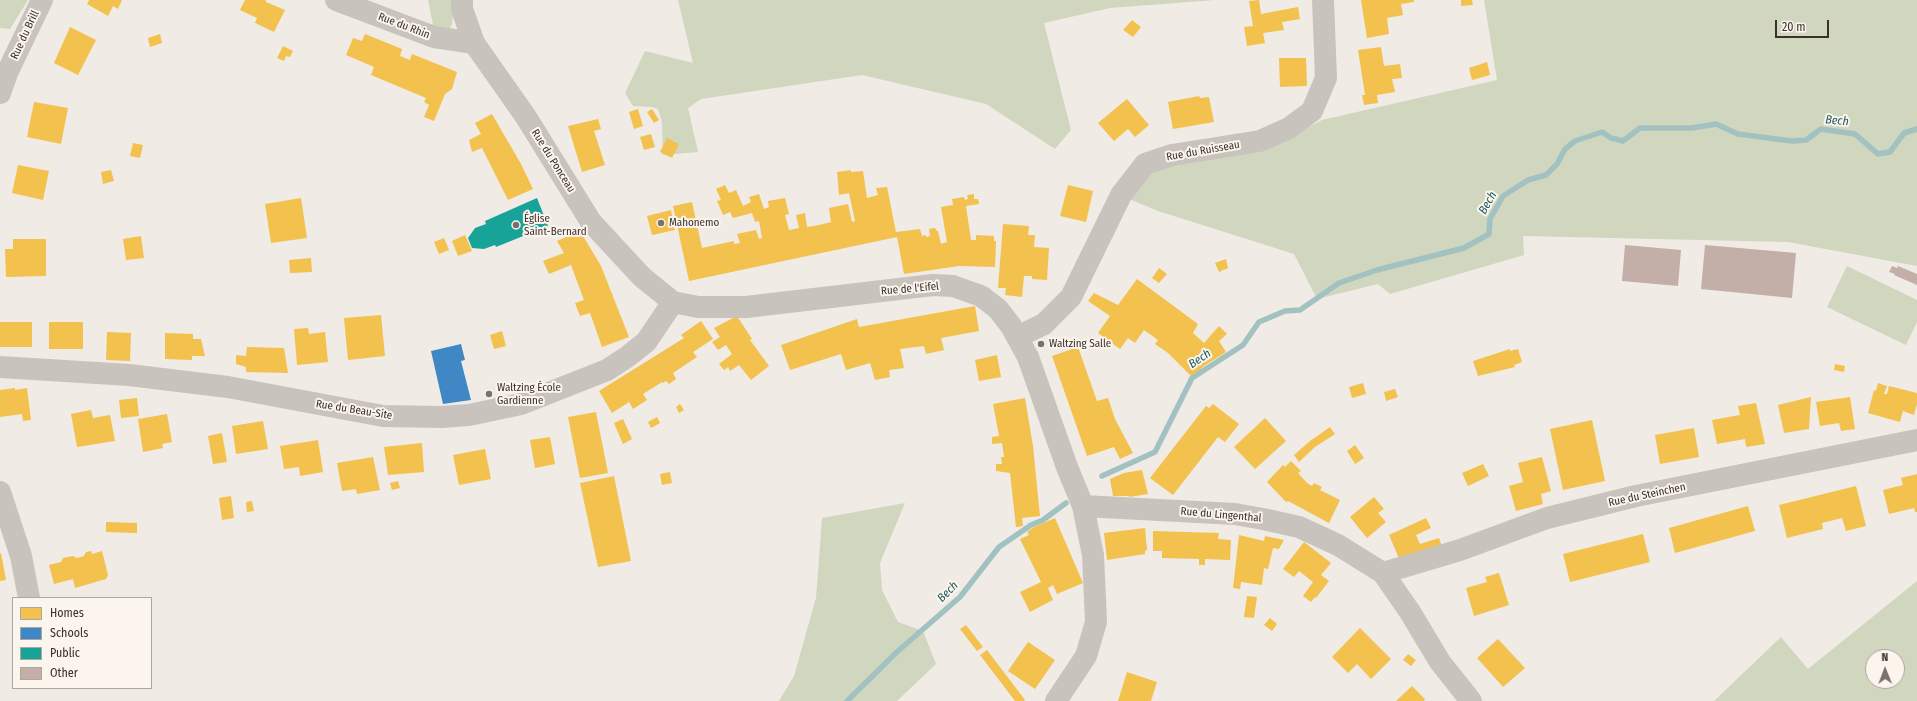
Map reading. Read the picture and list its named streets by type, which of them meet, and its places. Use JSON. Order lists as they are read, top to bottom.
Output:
{
  "streets": {
    "street": [
      "Rue du Rhin",
      "Rue du Brill",
      "Rue du Ruisseau",
      "Rue du Ponceau",
      "Rue de l'Eifel",
      "Rue du Beau-Site",
      "Rue du Steinchen",
      "Rue du Lingenthal"
    ]
  },
  "crossings": [
    ["Rue du Rhin", "Rue du Ponceau"],
    ["Rue du Ruisseau", "Rue de l'Eifel"],
    ["Rue du Ponceau", "Rue de l'Eifel"],
    ["Rue du Ponceau", "Rue du Beau-Site"],
    ["Rue de l'Eifel", "Rue du Beau-Site"],
    ["Rue de l'Eifel", "Rue du Lingenthal"],
    ["Rue du Steinchen", "Rue du Lingenthal"]
  ],
  "water": ["Bech"],
  "places": [
    "Mahonemo",
    "Église Saint-Bernard",
    "Waltzing Salle",
    "Waltzing École Gardienne"
  ],
  "legend": [
    "Homes",
    "Schools",
    "Public",
    "Other"
  ],
  "scale_bar": "20 m",
  "north": "top"
}
